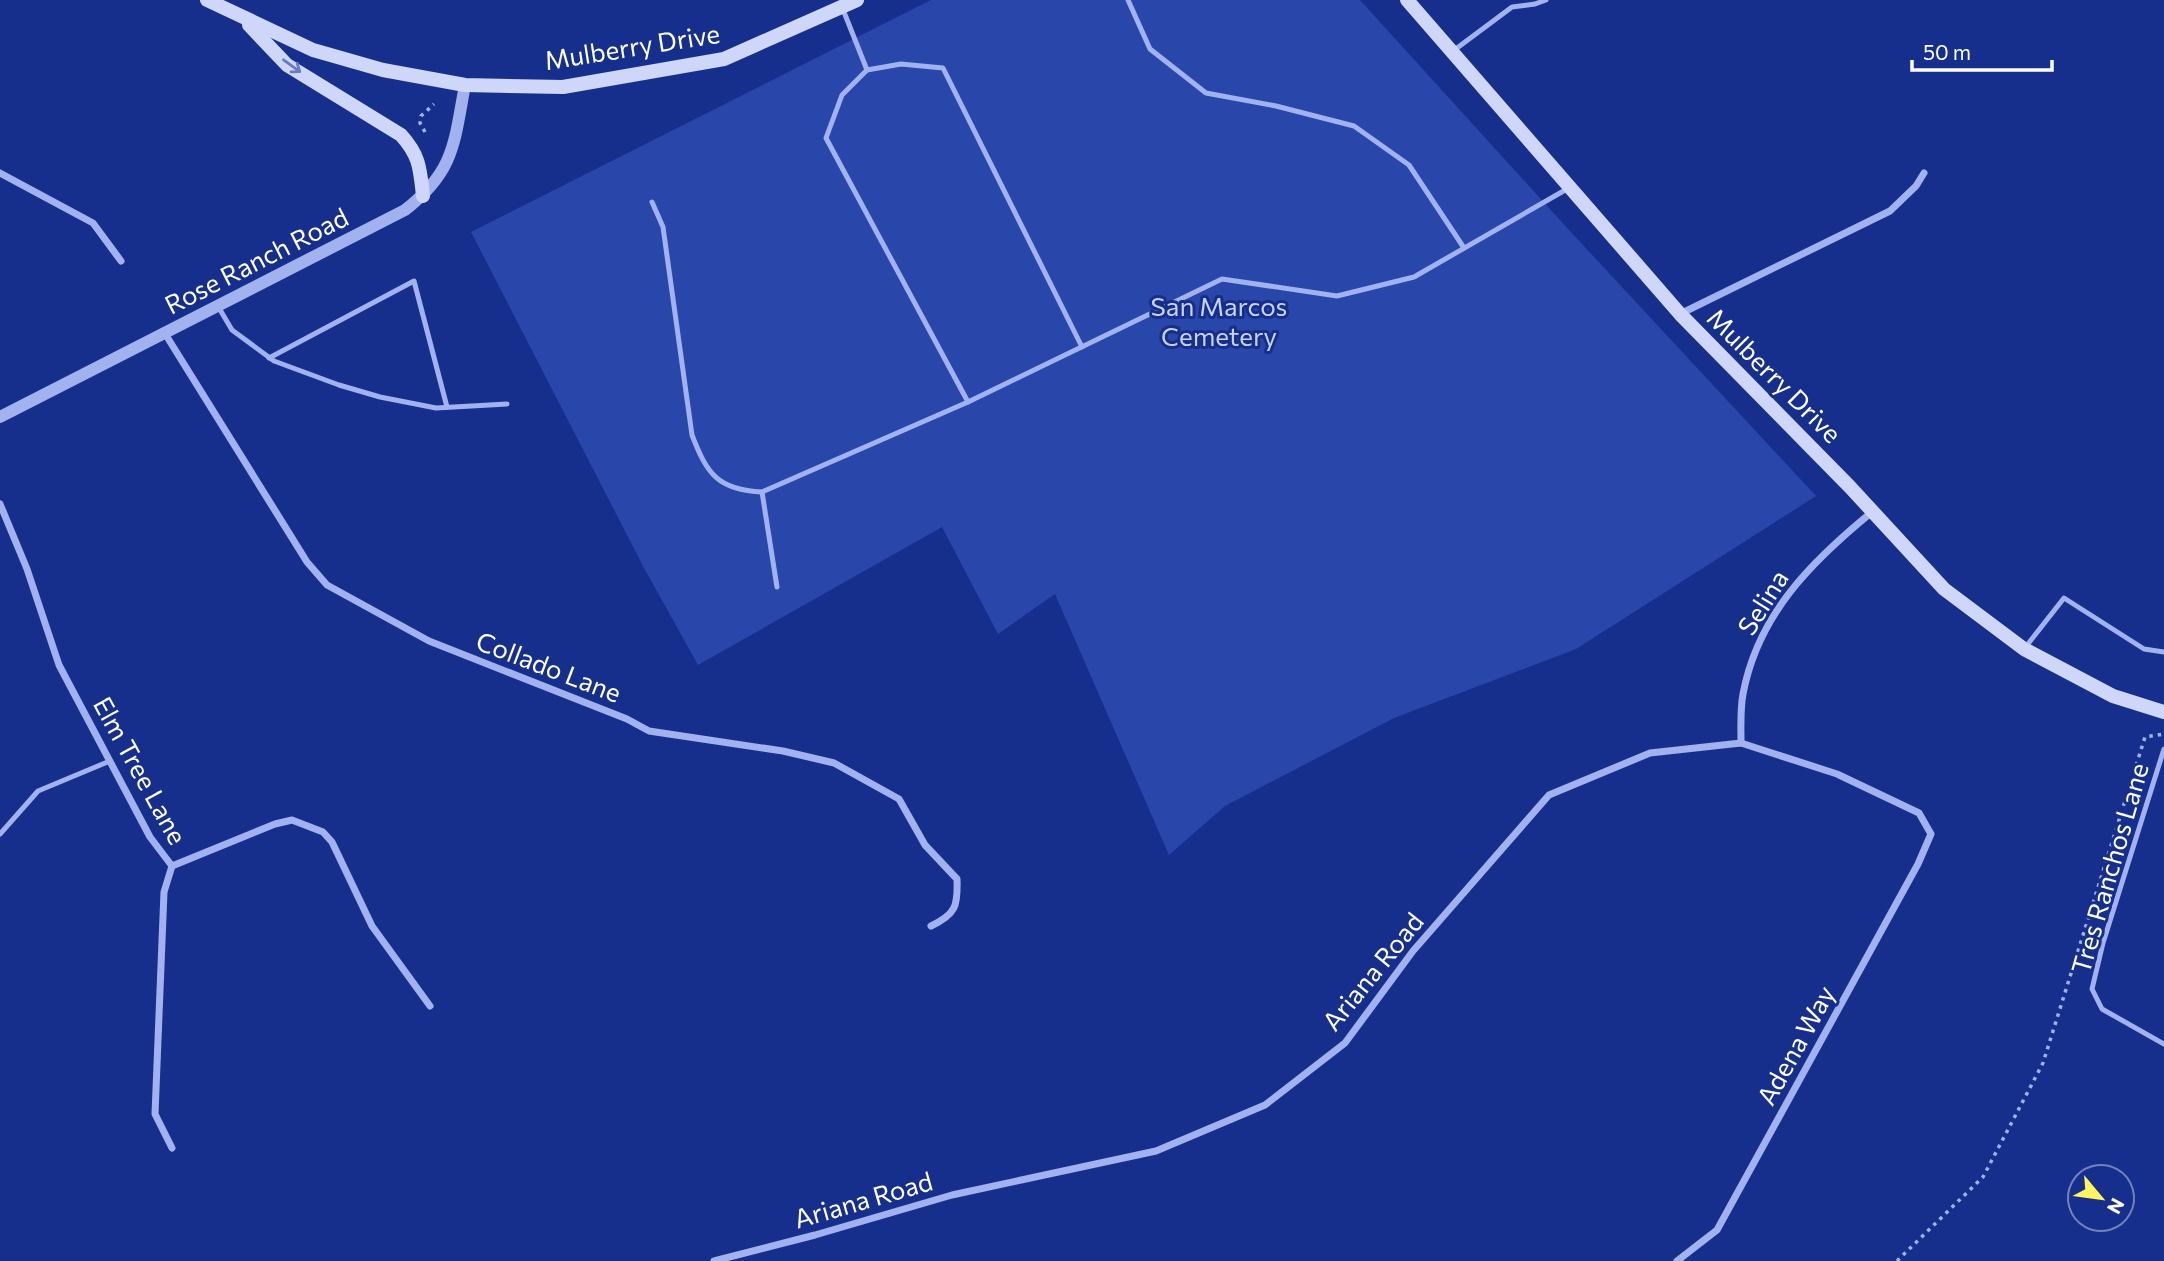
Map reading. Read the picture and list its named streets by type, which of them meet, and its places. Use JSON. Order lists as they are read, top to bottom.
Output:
{
  "streets": {
    "main road": ["Mulberry Drive"],
    "street": [
      "Rose Ranch Road",
      "Selina",
      "Collado Lane",
      "Elm Tree Lane",
      "Ariana Road",
      "Adena Way"
    ],
    "lane": ["Tres Ranchos Lane"]
  },
  "crossings": [
    ["Mulberry Drive", "Rose Ranch Road"],
    ["Mulberry Drive", "Selina"],
    ["Rose Ranch Road", "Collado Lane"],
    ["Selina", "Ariana Road"],
    ["Ariana Road", "Adena Way"]
  ],
  "parks": ["San Marcos Cemetery"],
  "scale_bar": "50 m",
  "north": "bottom right"
}
